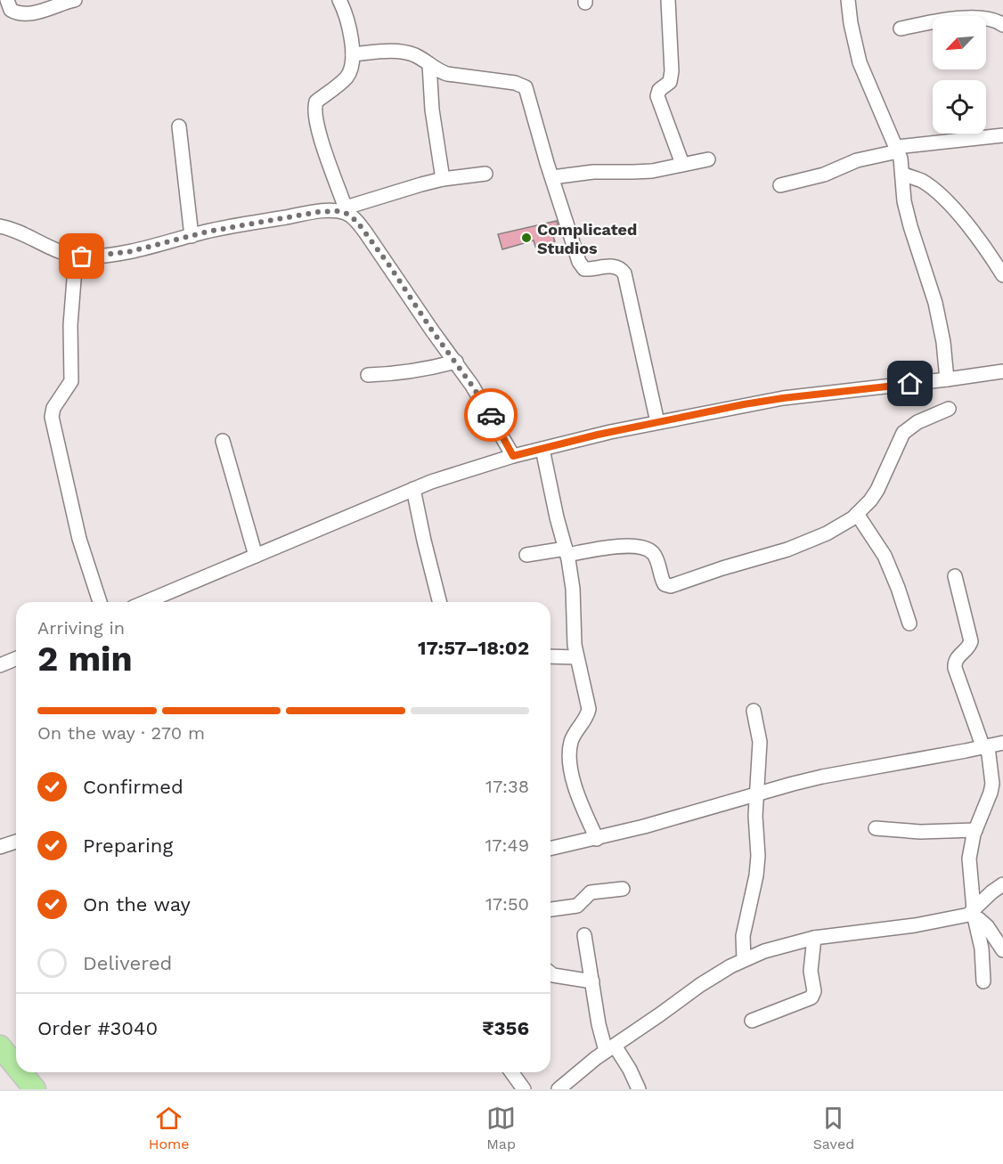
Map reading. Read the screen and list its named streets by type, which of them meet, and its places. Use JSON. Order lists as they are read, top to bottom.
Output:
{
  "places": ["Complicated Studios"],
  "north": "bottom left",
  "page": {
    "heading": ["2 min", "Arriving in", "17:57–18:02"],
    "panel": ["Order #3040", "₹356"],
    "bar": "On the way · 270 m",
    "list": [
      ["Confirmed", "17:38"],
      ["Preparing", "17:49"],
      ["On the way", "17:50"],
      "Delivered"
    ],
    "tabs": ["Home", "Map", "Saved"]
  }
}
